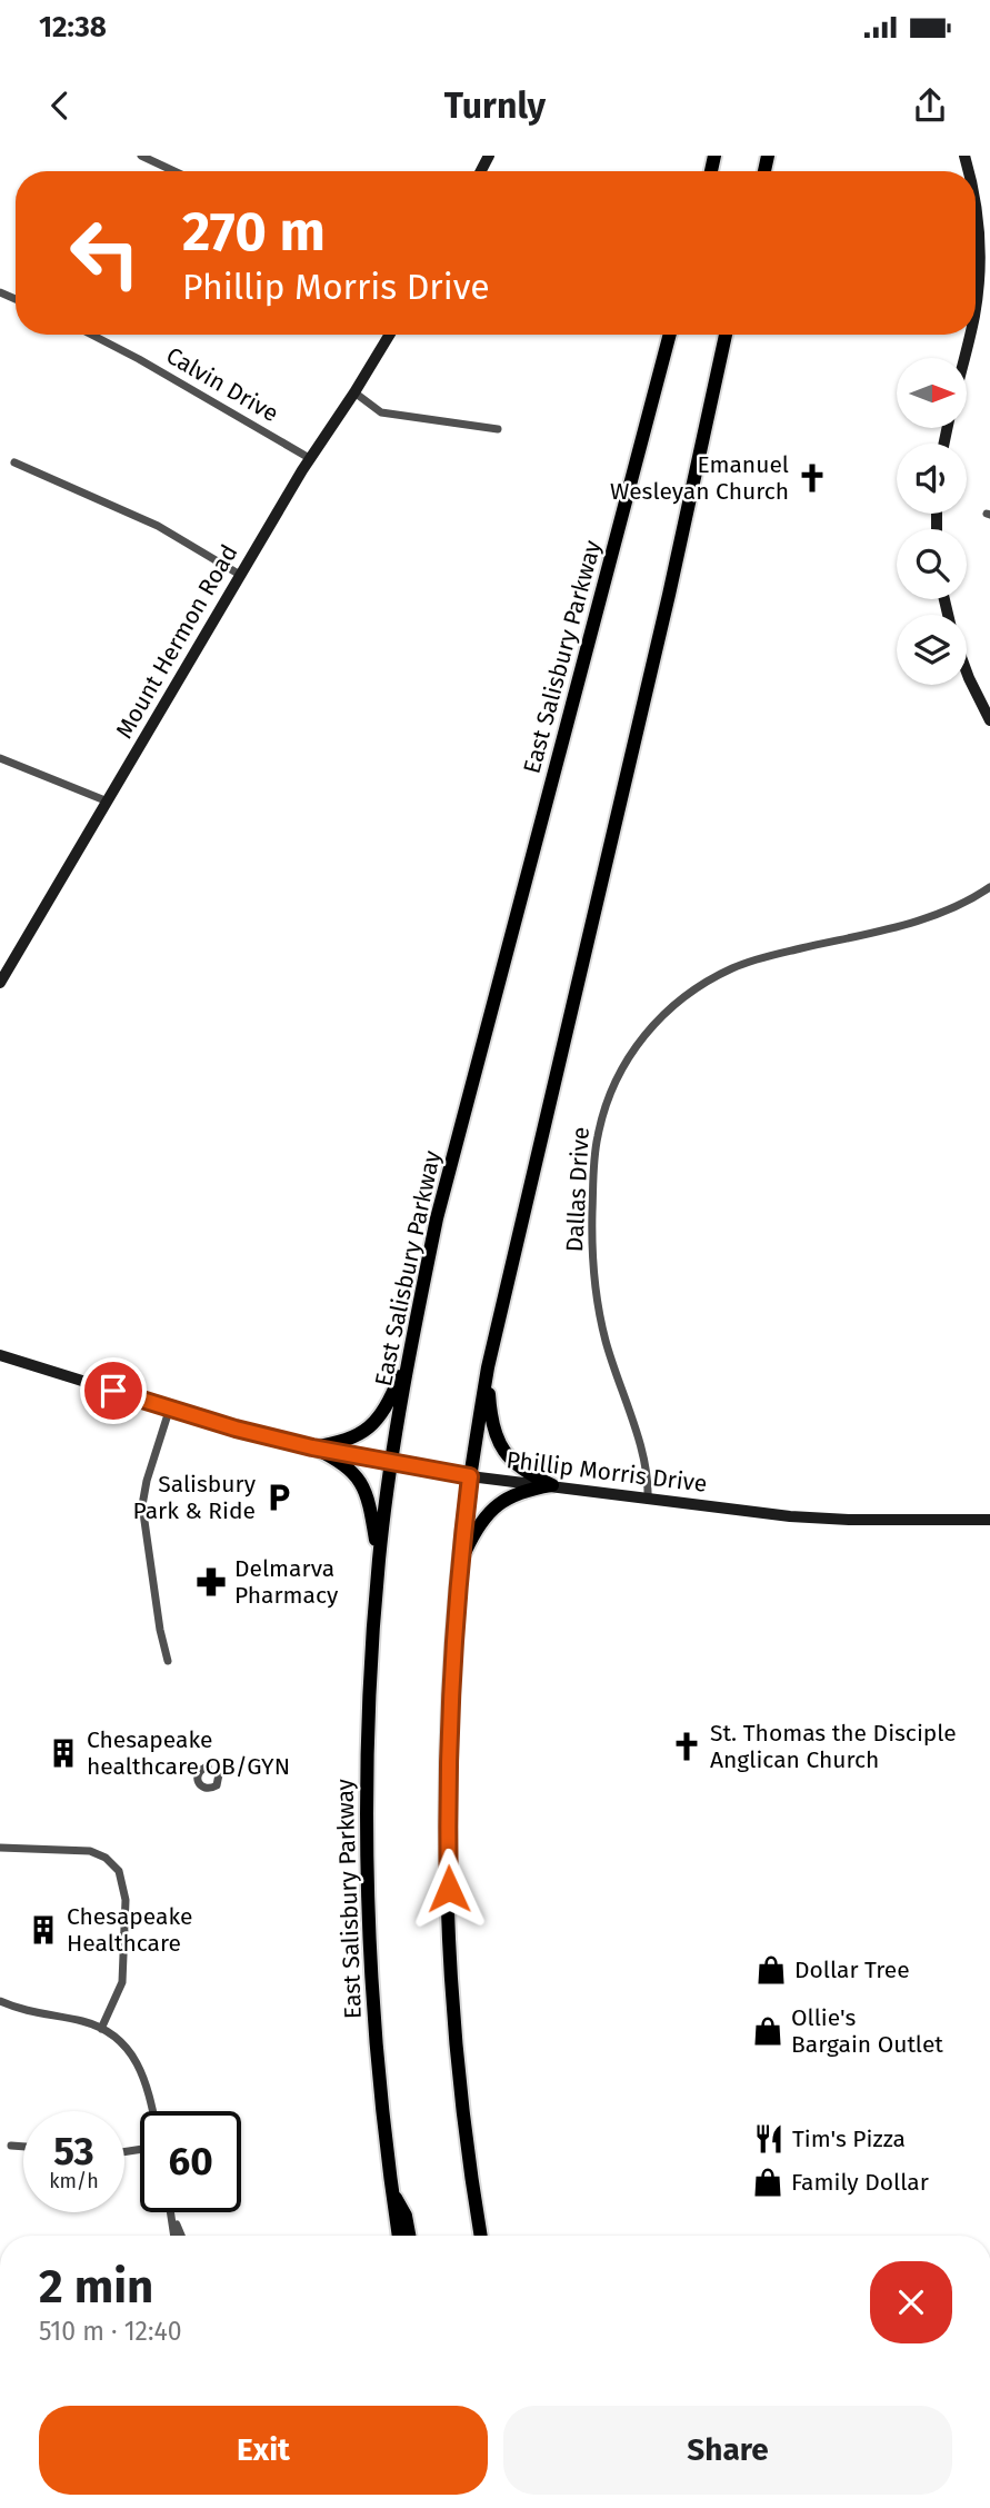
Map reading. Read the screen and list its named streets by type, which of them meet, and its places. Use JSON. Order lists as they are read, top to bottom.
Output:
{
  "streets": {
    "main road": ["Mount Hermon Road", "East Salisbury Parkway", "Phillip Morris Drive"],
    "street": ["Calvin Drive", "Dallas Drive"]
  },
  "crossings": [
    ["Calvin Drive", "Mount Hermon Road"],
    ["East Salisbury Parkway", "Phillip Morris Drive"],
    ["Dallas Drive", "Phillip Morris Drive"]
  ],
  "places": {
    "church": ["Emanuel Wesleyan Church", "St. Thomas the Disciple Anglican Church"],
    "parking": ["Salisbury Park & Ride"],
    "pharmacy": ["Delmarva Pharmacy"],
    "building": ["Chesapeake healthcare OB/GYN", "Chesapeake Healthcare"],
    "shop": ["Dollar Tree", "Ollie's Bargain Outlet", "Family Dollar"],
    "restaurant": ["Tim's Pizza"]
  },
  "north": "right",
  "page": {
    "status": "12:38",
    "header": "Turnly",
    "turn": ["270 m", "Phillip Morris Drive"],
    "speed": "53 km/h",
    "limit": "60",
    "heading": ["2 min", "510 m · 12:40"],
    "buttons": ["Exit", "Share"]
  }
}
